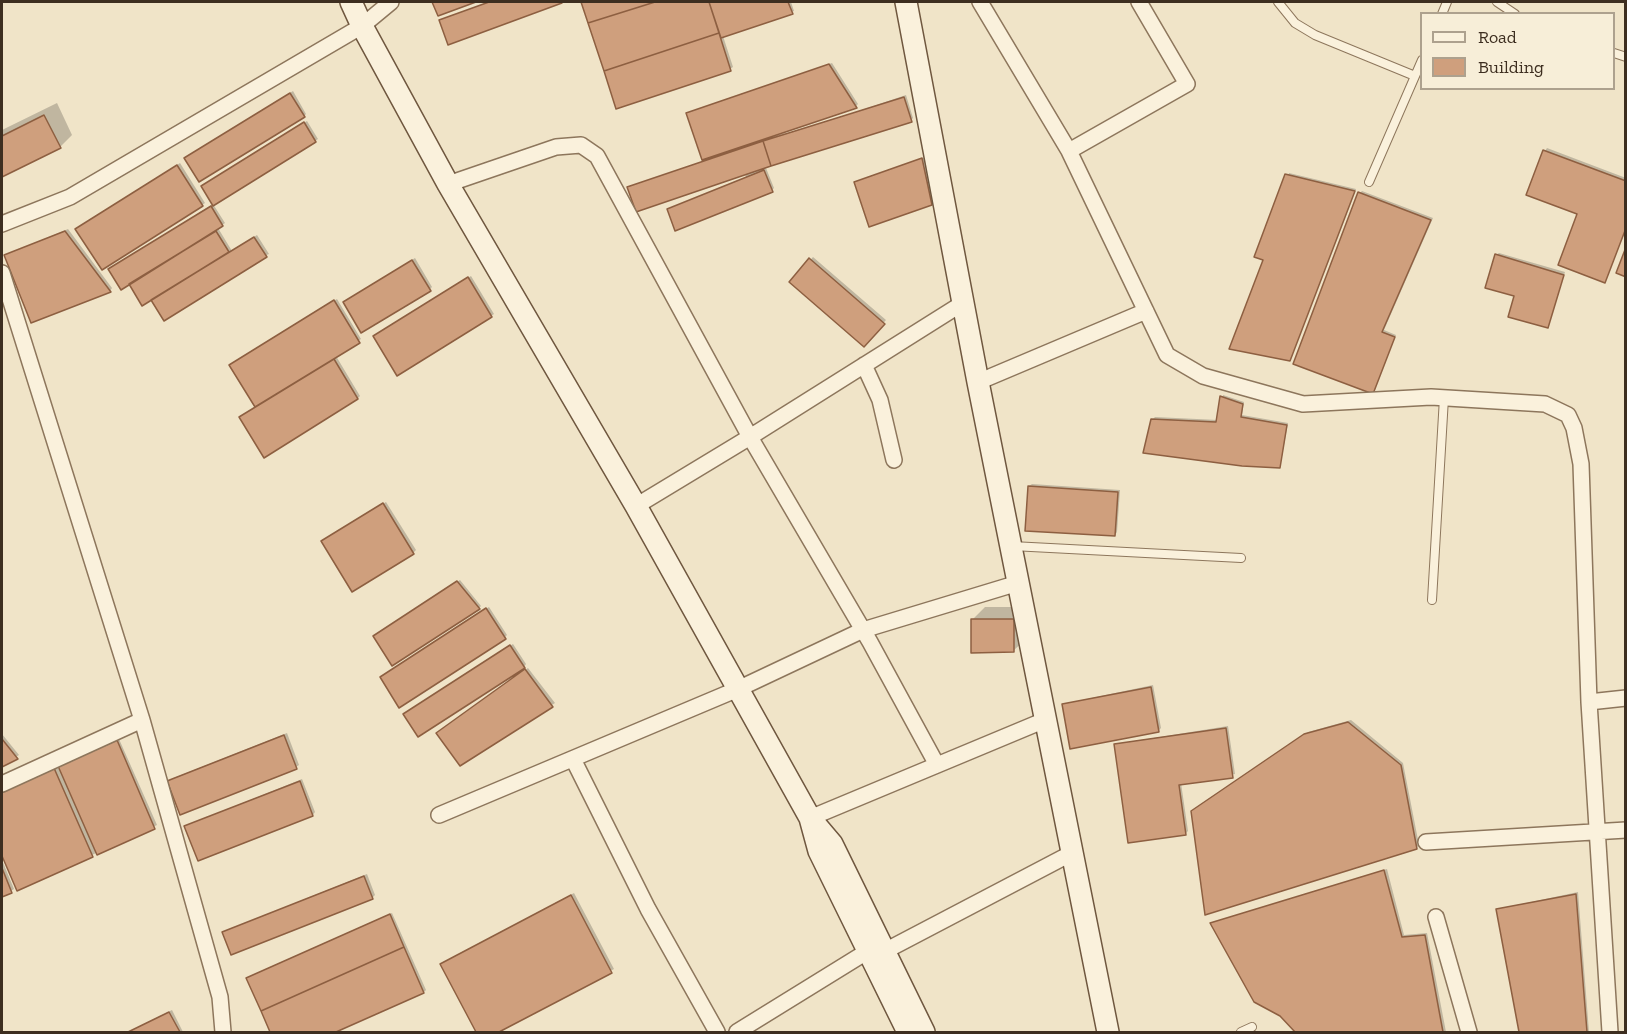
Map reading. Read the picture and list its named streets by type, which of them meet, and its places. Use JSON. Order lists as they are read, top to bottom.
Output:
{
  "legend": ["Road", "Building"]
}
